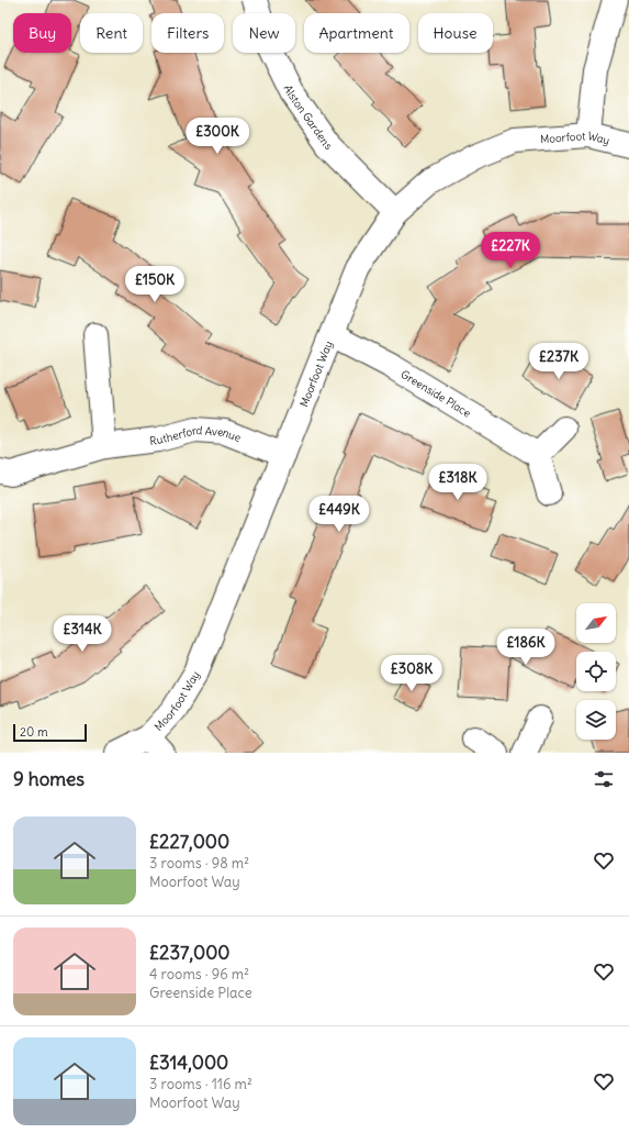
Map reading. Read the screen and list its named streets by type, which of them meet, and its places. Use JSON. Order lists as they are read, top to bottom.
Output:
{
  "streets": {
    "street": [
      "Alston Gardens",
      "Moorfoot Way",
      "Greenside Place",
      "Rutherford Avenue"
    ]
  },
  "crossings": [
    ["Alston Gardens", "Moorfoot Way"],
    ["Moorfoot Way", "Greenside Place"],
    ["Moorfoot Way", "Rutherford Avenue"]
  ],
  "scale_bar": "20 m",
  "north": "top right",
  "page": {
    "chip": [
      "Buy",
      "Rent",
      "Filters",
      "New",
      "Apartment",
      "House"
    ],
    "price": [
      "£300K",
      "£227K",
      "£150K",
      "£237K",
      "£318K",
      "£449K",
      "£314K",
      "£186K",
      "£308K"
    ],
    "scale": "20 m",
    "heading": "9 homes",
    "list": [
      {
        "name": "£227,000",
        "note": "3 rooms · 98 m² · Moorfoot Way"
      },
      {
        "name": "£237,000",
        "note": "4 rooms · 96 m² · Greenside Place"
      },
      {
        "name": "£314,000",
        "note": "3 rooms · 116 m² · Moorfoot Way"
      }
    ]
  }
}
